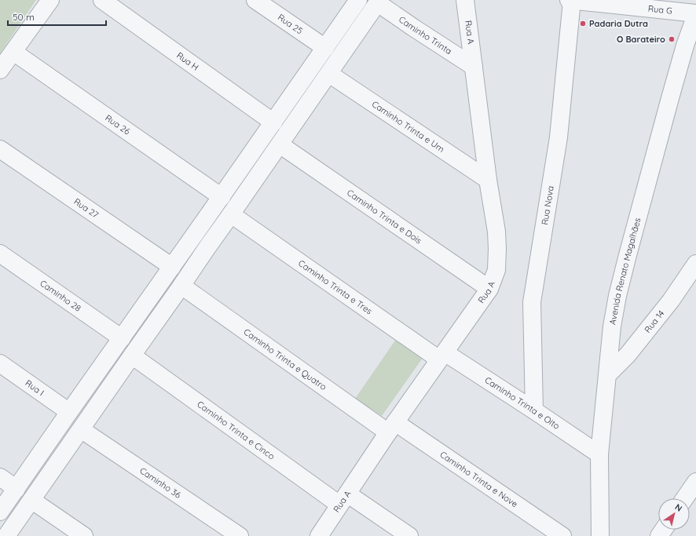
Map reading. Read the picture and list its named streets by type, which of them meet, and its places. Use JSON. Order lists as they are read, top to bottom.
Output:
{
  "streets": {
    "street": [
      "Rua G",
      "Rua 25",
      "Rua A",
      "Caminho Trinta",
      "Rua H",
      "Rua 26",
      "Caminho Trinta e Um",
      "Rua Nova",
      "Rua 27",
      "Caminho Trinta e Dois",
      "Avenida Renato Magalhães",
      "Caminho Trinta e Tres",
      "Caminho 28",
      "Rua 14",
      "Caminho Trinta e Quatro",
      "Rua I",
      "Caminho Trinta e Oito",
      "Caminho Trinta e Cinco",
      "Caminho Trinta e Nove",
      "Caminho 36"
    ]
  },
  "crossings": [
    ["Rua G", "Rua Nova"],
    ["Rua G", "Avenida Renato Magalhães"],
    ["Rua A", "Caminho Trinta"],
    ["Rua A", "Caminho Trinta e Um"],
    ["Rua A", "Caminho Trinta e Dois"],
    ["Rua A", "Caminho Trinta e Tres"],
    ["Rua A", "Caminho Trinta e Quatro"],
    ["Rua A", "Caminho Trinta e Oito"],
    ["Rua A", "Caminho Trinta e Cinco"],
    ["Rua A", "Caminho Trinta e Nove"],
    ["Rua Nova", "Caminho Trinta e Oito"],
    ["Avenida Renato Magalhães", "Rua 14"],
    ["Avenida Renato Magalhães", "Caminho Trinta e Oito"],
    ["Caminho Trinta e Tres", "Caminho Trinta e Oito"],
    ["Caminho Trinta e Quatro", "Caminho Trinta e Nove"]
  ],
  "places": ["Padaria Dutra", "O Barateiro"],
  "scale_bar": "50 m",
  "north": "top right"
}
